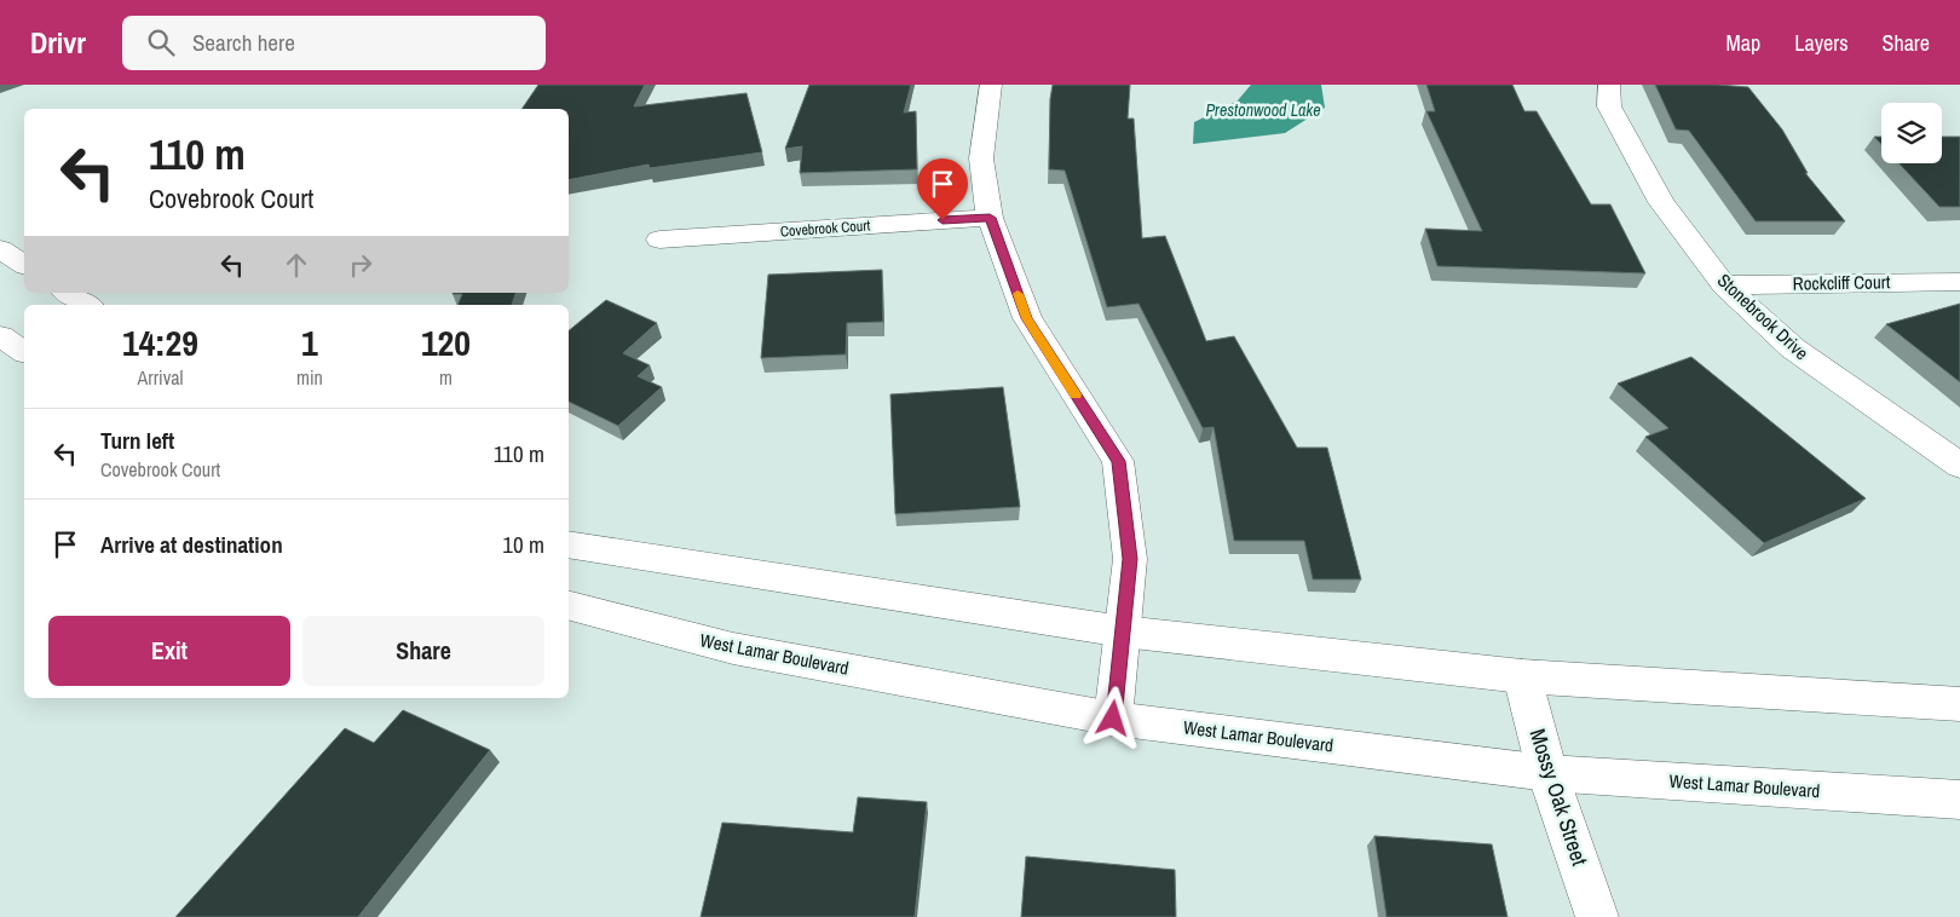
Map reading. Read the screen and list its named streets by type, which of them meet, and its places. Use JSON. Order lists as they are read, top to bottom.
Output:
{
  "streets": {
    "street": [
      "Covebrook Court",
      "Rockcliff Court",
      "Stonebrook Drive",
      "West Lamar Boulevard",
      "Mossy Oak Street"
    ]
  },
  "crossings": [
    ["Rockcliff Court", "Stonebrook Drive"],
    ["West Lamar Boulevard", "Mossy Oak Street"]
  ],
  "water": ["Prestonwood Lake"],
  "page": {
    "header": "Drivr",
    "search": "Search here",
    "nav": ["Map", "Layers", "Share"],
    "turn": ["110 m", "Covebrook Court"],
    "eta": [
      "14:29",
      "Arrival",
      "1",
      "min",
      "120",
      "m"
    ],
    "list": [
      {
        "name": "Turn left",
        "note": "Covebrook Court",
        "value": "110 m"
      },
      {
        "name": "Arrive at destination",
        "value": "10 m"
      }
    ],
    "buttons": ["Exit", "Share"]
  }
}
